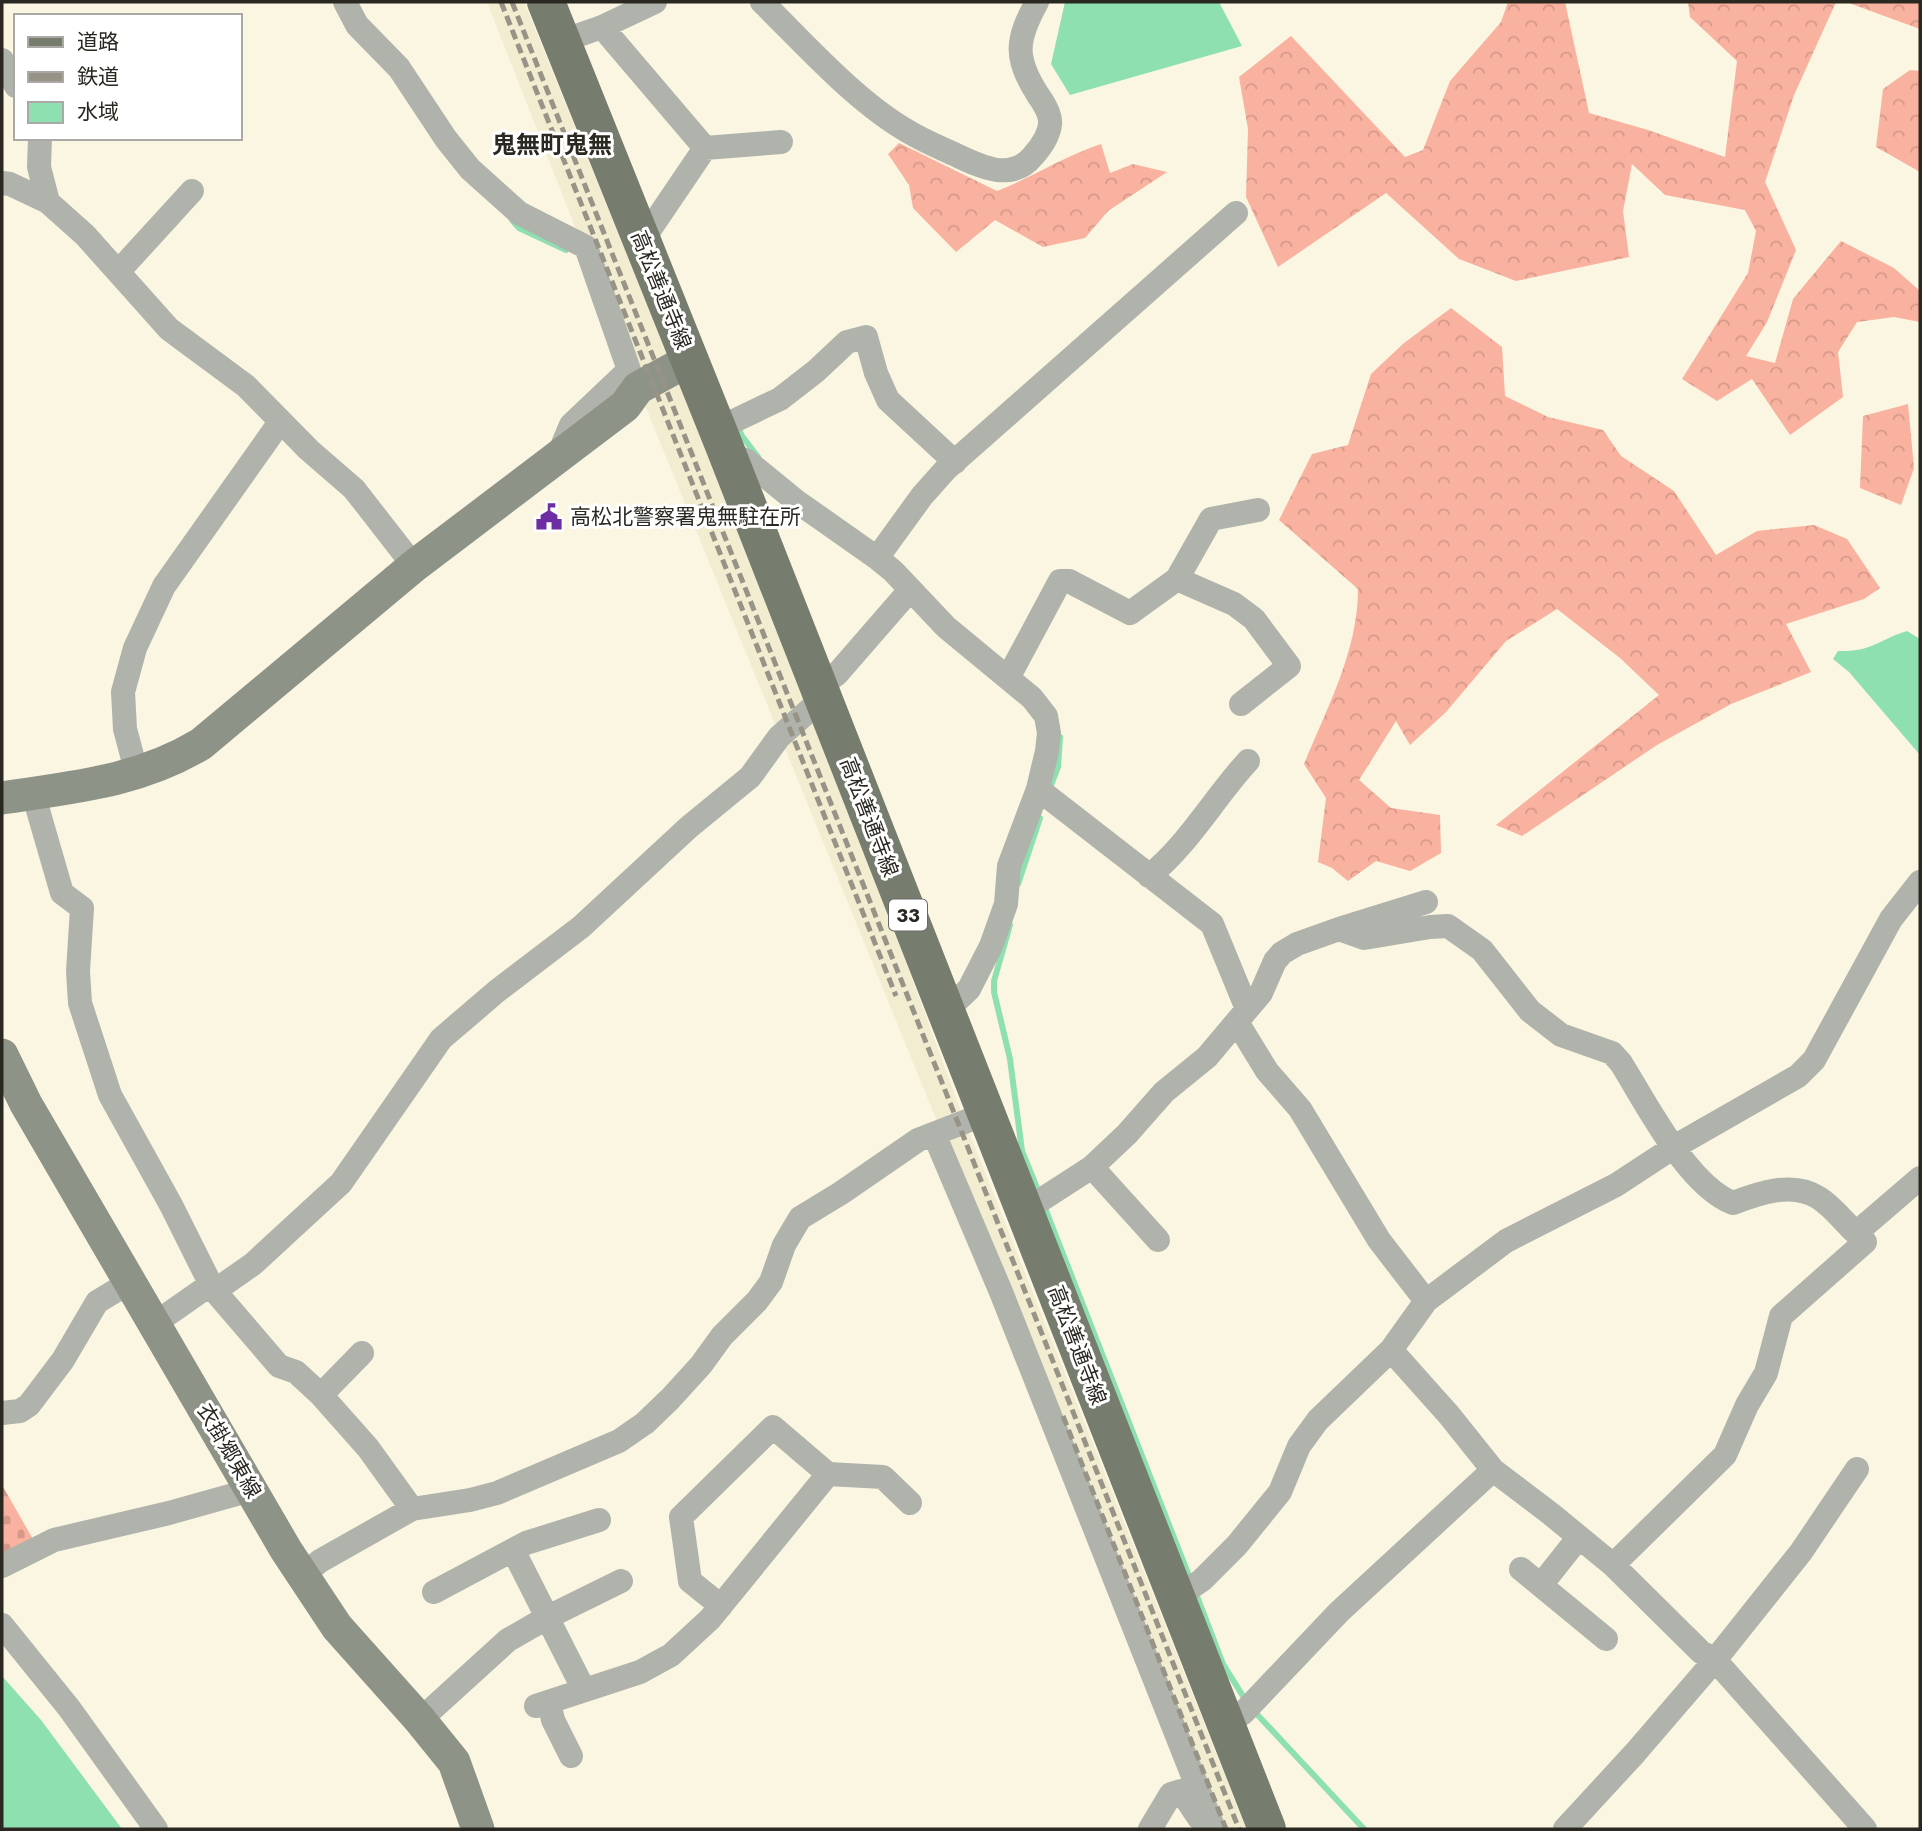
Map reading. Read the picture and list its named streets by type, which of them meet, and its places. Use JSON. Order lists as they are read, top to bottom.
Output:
{
  "streets": {
    "main road": ["高松善通寺線", "33", "衣掛郷東線"]
  },
  "districts": ["鬼無町鬼無"],
  "places": {
    "public building": ["高松北警察署鬼無駐在所"]
  },
  "legend": ["道路", "鉄道", "水域"]
}
